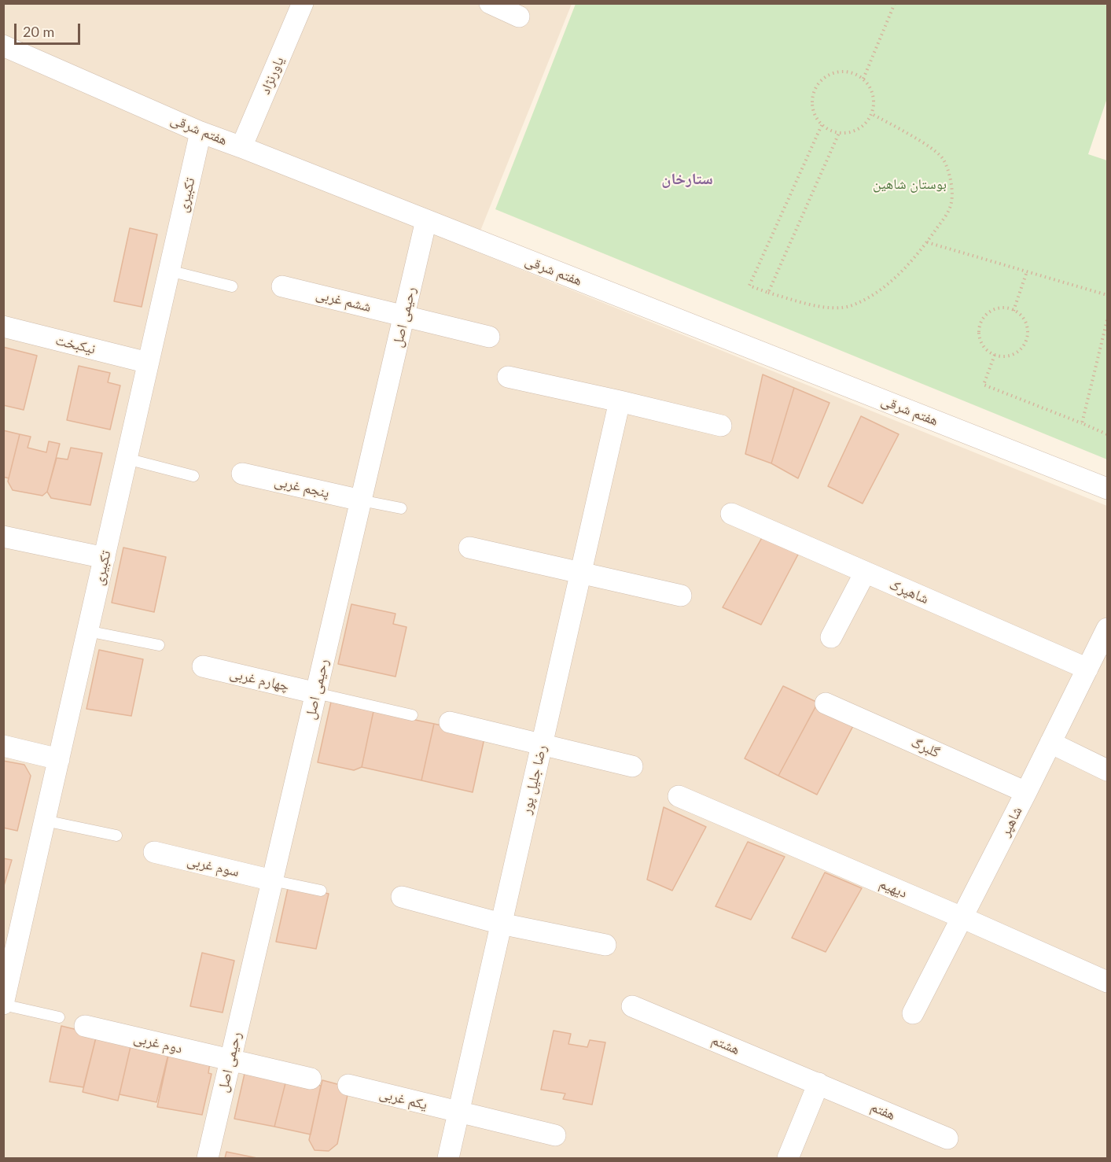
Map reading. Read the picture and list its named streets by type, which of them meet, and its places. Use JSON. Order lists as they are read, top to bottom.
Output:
{
  "streets": {
    "street": [
      "یاورنژاد",
      "هفتم شرقی",
      "تکبیری",
      "ششم غربی",
      "رحیمی اصل",
      "نیکبخت",
      "پنجم غربی",
      "شاهپرک",
      "چهارم غربی",
      "گلبرگ",
      "رضا جلیل پور",
      "شاهپر",
      "سوم غربی",
      "دیهیم",
      "دوم غربی",
      "هشتم",
      "یکم غربی",
      "هفتم"
    ]
  },
  "crossings": [
    ["یاورنژاد", "هفتم شرقی"],
    ["هفتم شرقی", "تکبیری"],
    ["هفتم شرقی", "رحیمی اصل"],
    ["تکبیری", "نیکبخت"],
    ["ششم غربی", "رحیمی اصل"],
    ["رحیمی اصل", "پنجم غربی"],
    ["رحیمی اصل", "چهارم غربی"],
    ["رحیمی اصل", "سوم غربی"],
    ["رحیمی اصل", "دوم غربی"],
    ["شاهپرک", "شاهپر"],
    ["گلبرگ", "شاهپر"],
    ["رضا جلیل پور", "یکم غربی"],
    ["شاهپر", "دیهیم"],
    ["هشتم", "هفتم"]
  ],
  "districts": ["ستارخان"],
  "parks": ["بوستان شاهین"],
  "scale_bar": "20 m"
}
